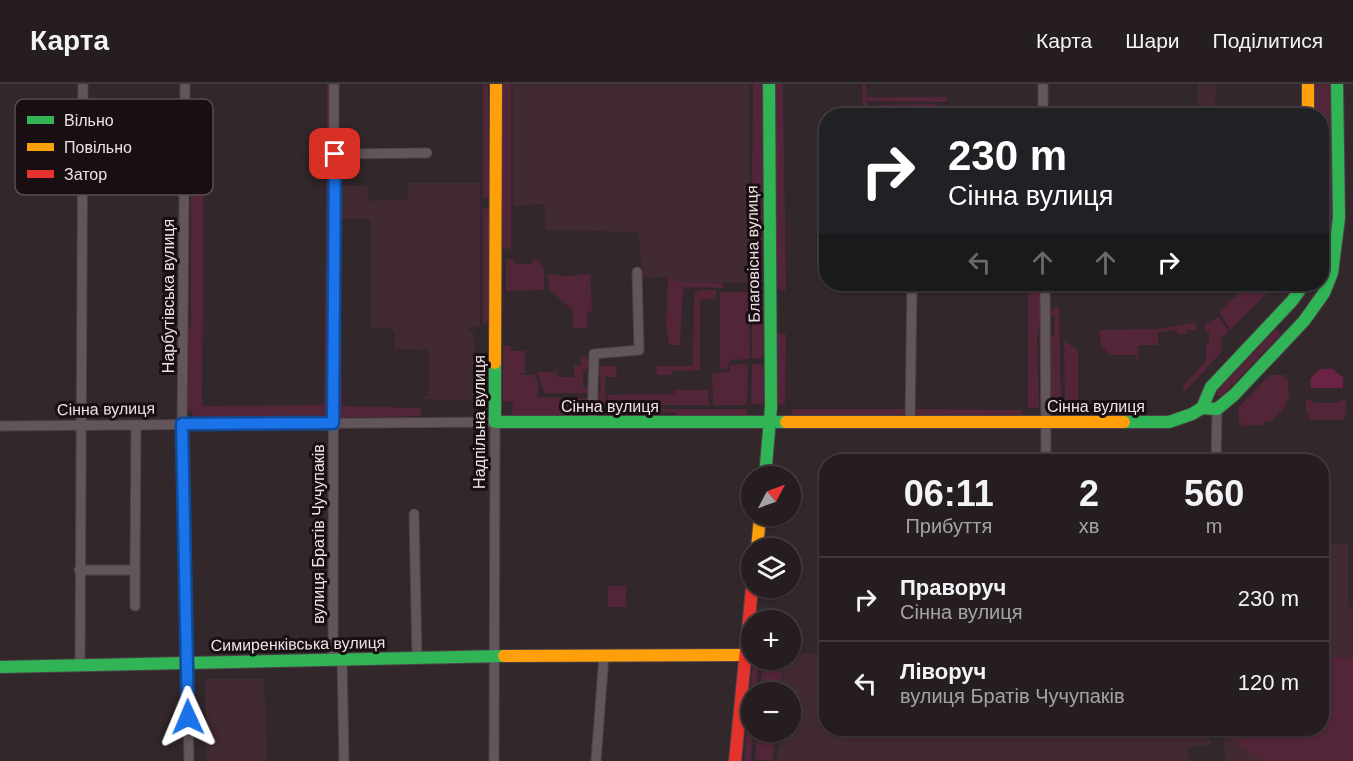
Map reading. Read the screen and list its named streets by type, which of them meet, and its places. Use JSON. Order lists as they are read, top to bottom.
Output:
{
  "streets": {
    "main road": [
      "Благовісна вулиця",
      "Сінна вулиця",
      "Надпільна вулиця",
      "Симиренківська вулиця"
    ],
    "street": ["Нарбутівська вулиця", "вулиця Братів Чучупаків"]
  },
  "crossings": [
    ["Благовісна вулиця", "Сінна вулиця"],
    ["Нарбутівська вулиця", "Сінна вулиця"],
    ["Нарбутівська вулиця", "Симиренківська вулиця"],
    ["Сінна вулиця", "Надпільна вулиця"],
    ["Сінна вулиця", "вулиця Братів Чучупаків"],
    ["Надпільна вулиця", "Симиренківська вулиця"],
    ["вулиця Братів Чучупаків", "Симиренківська вулиця"]
  ],
  "legend": ["Вільно", "Повільно", "Затор"],
  "north": "top right",
  "page": {
    "header": "Карта",
    "nav": ["Карта", "Шари", "Поділитися"],
    "turn": ["230 m", "Сінна вулиця"],
    "eta": [
      "06:11",
      "Прибуття",
      "2",
      "хв",
      "560",
      "m"
    ],
    "map_buttons": ["+", "−"],
    "list": [
      {
        "name": "Праворуч",
        "note": "Сінна вулиця",
        "value": "230 m"
      },
      {
        "name": "Ліворуч",
        "note": "вулиця Братів Чучупаків",
        "value": "120 m"
      }
    ]
  }
}
